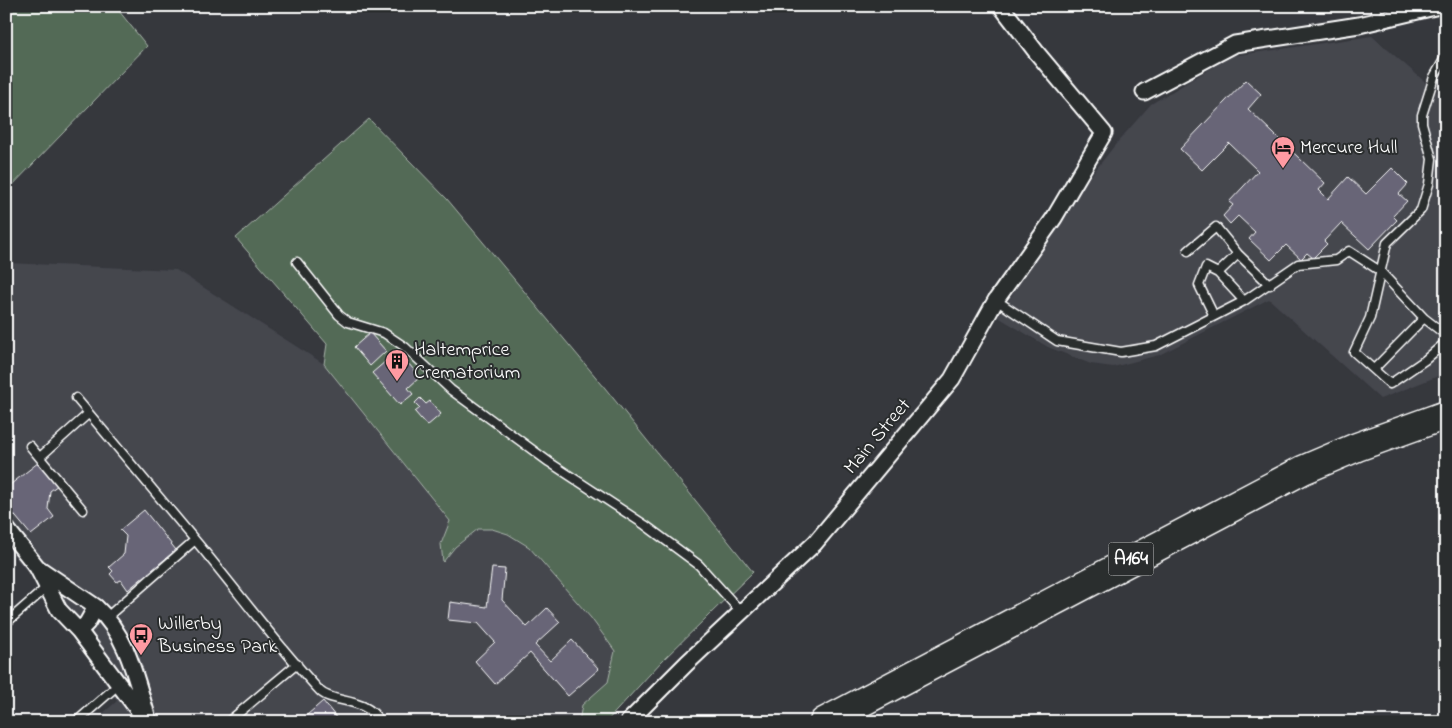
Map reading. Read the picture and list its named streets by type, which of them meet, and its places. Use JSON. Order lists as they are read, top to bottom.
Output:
{
  "streets": {
    "highway": ["A164"],
    "street": ["Main Street"]
  },
  "places": {
    "hotel": ["Mercure Hull"],
    "building": ["Haltemprice Crematorium"],
    "bus stop": ["Willerby Business Park"]
  }
}
